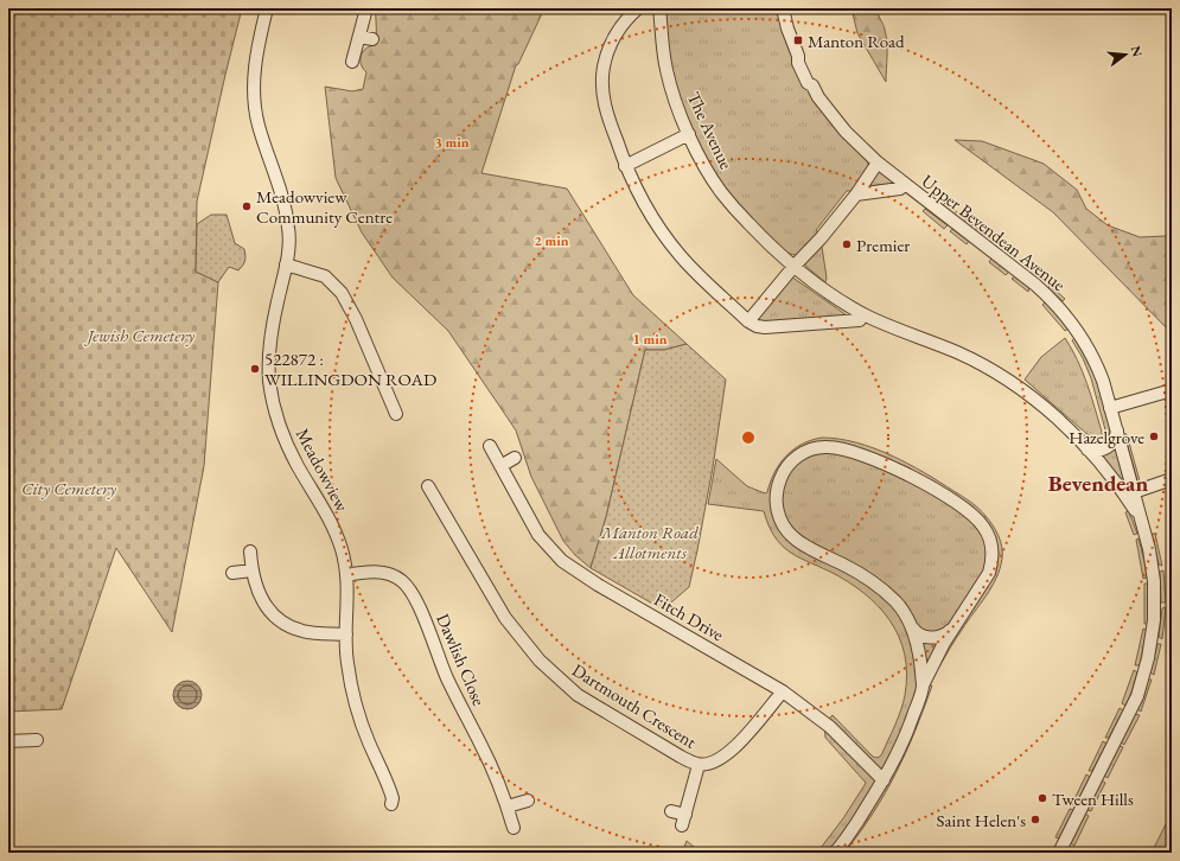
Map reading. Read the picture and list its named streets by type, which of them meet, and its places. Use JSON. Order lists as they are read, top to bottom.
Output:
{
  "streets": {
    "street": [
      "The Avenue",
      "Upper Bevendean Avenue",
      "Meadowview",
      "Fitch Drive",
      "Dawlish Close",
      "Dartmouth Crescent"
    ]
  },
  "crossings": [
    ["The Avenue", "Upper Bevendean Avenue"],
    ["Meadowview", "Dawlish Close"],
    ["Fitch Drive", "Dartmouth Crescent"]
  ],
  "districts": ["Bevendean"],
  "parks": ["Jewish Cemetery", "City Cemetery", "Manton Road Allotments"],
  "places": {
    "transit": ["Manton Road"],
    "other": [
      "Meadowview Community Centre",
      "Premier",
      "522872 : WILLINGDON ROAD",
      "Hazelgrove",
      "Tween Hills",
      "Saint Helen's"
    ]
  },
  "north": "right",
  "rings": ["3 min", "2 min", "1 min"]
}
